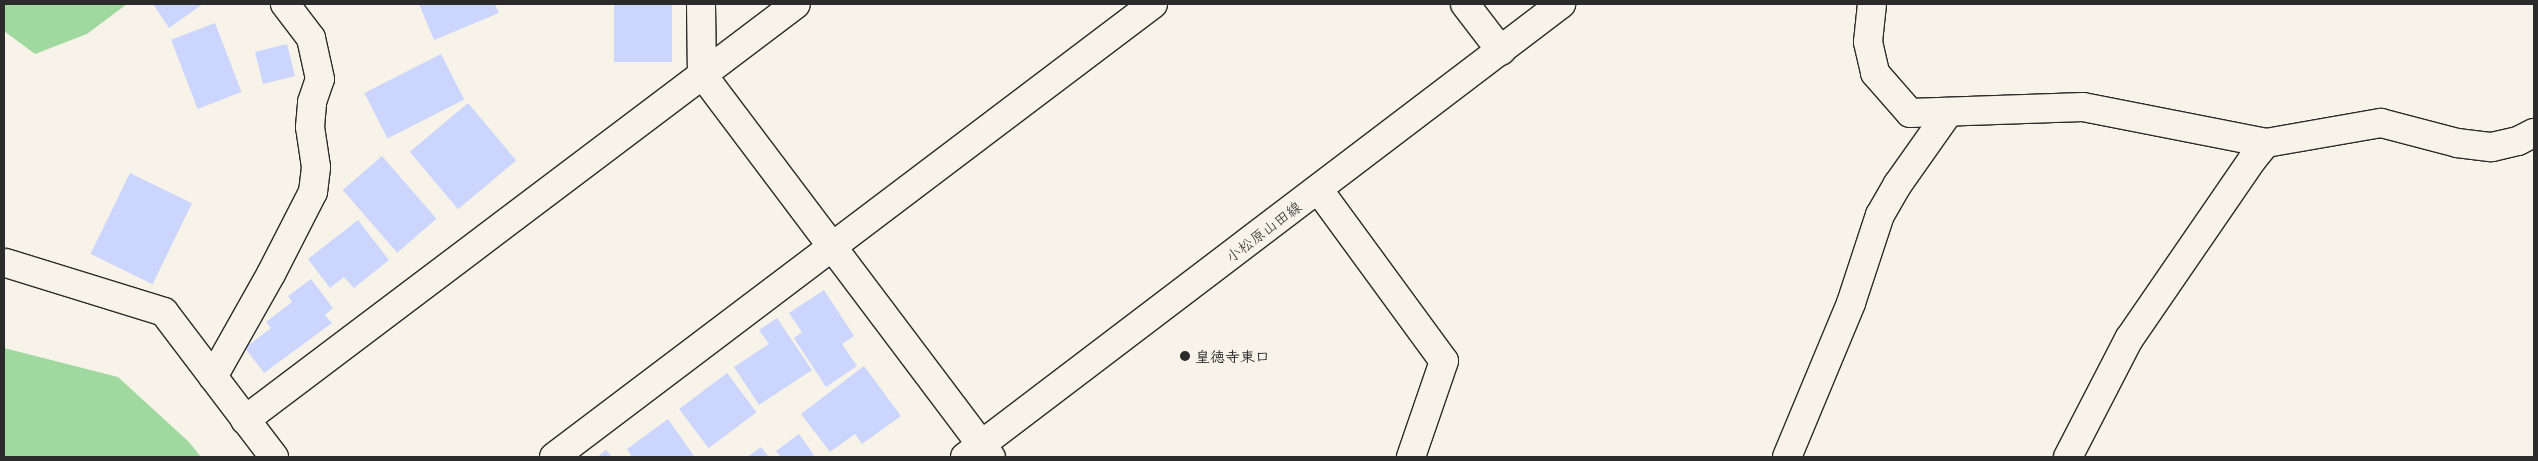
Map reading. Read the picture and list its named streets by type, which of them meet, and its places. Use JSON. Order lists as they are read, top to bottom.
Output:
{
  "streets": {
    "street": ["小松原山田線"]
  },
  "places": ["皇徳寺東口"]
}
